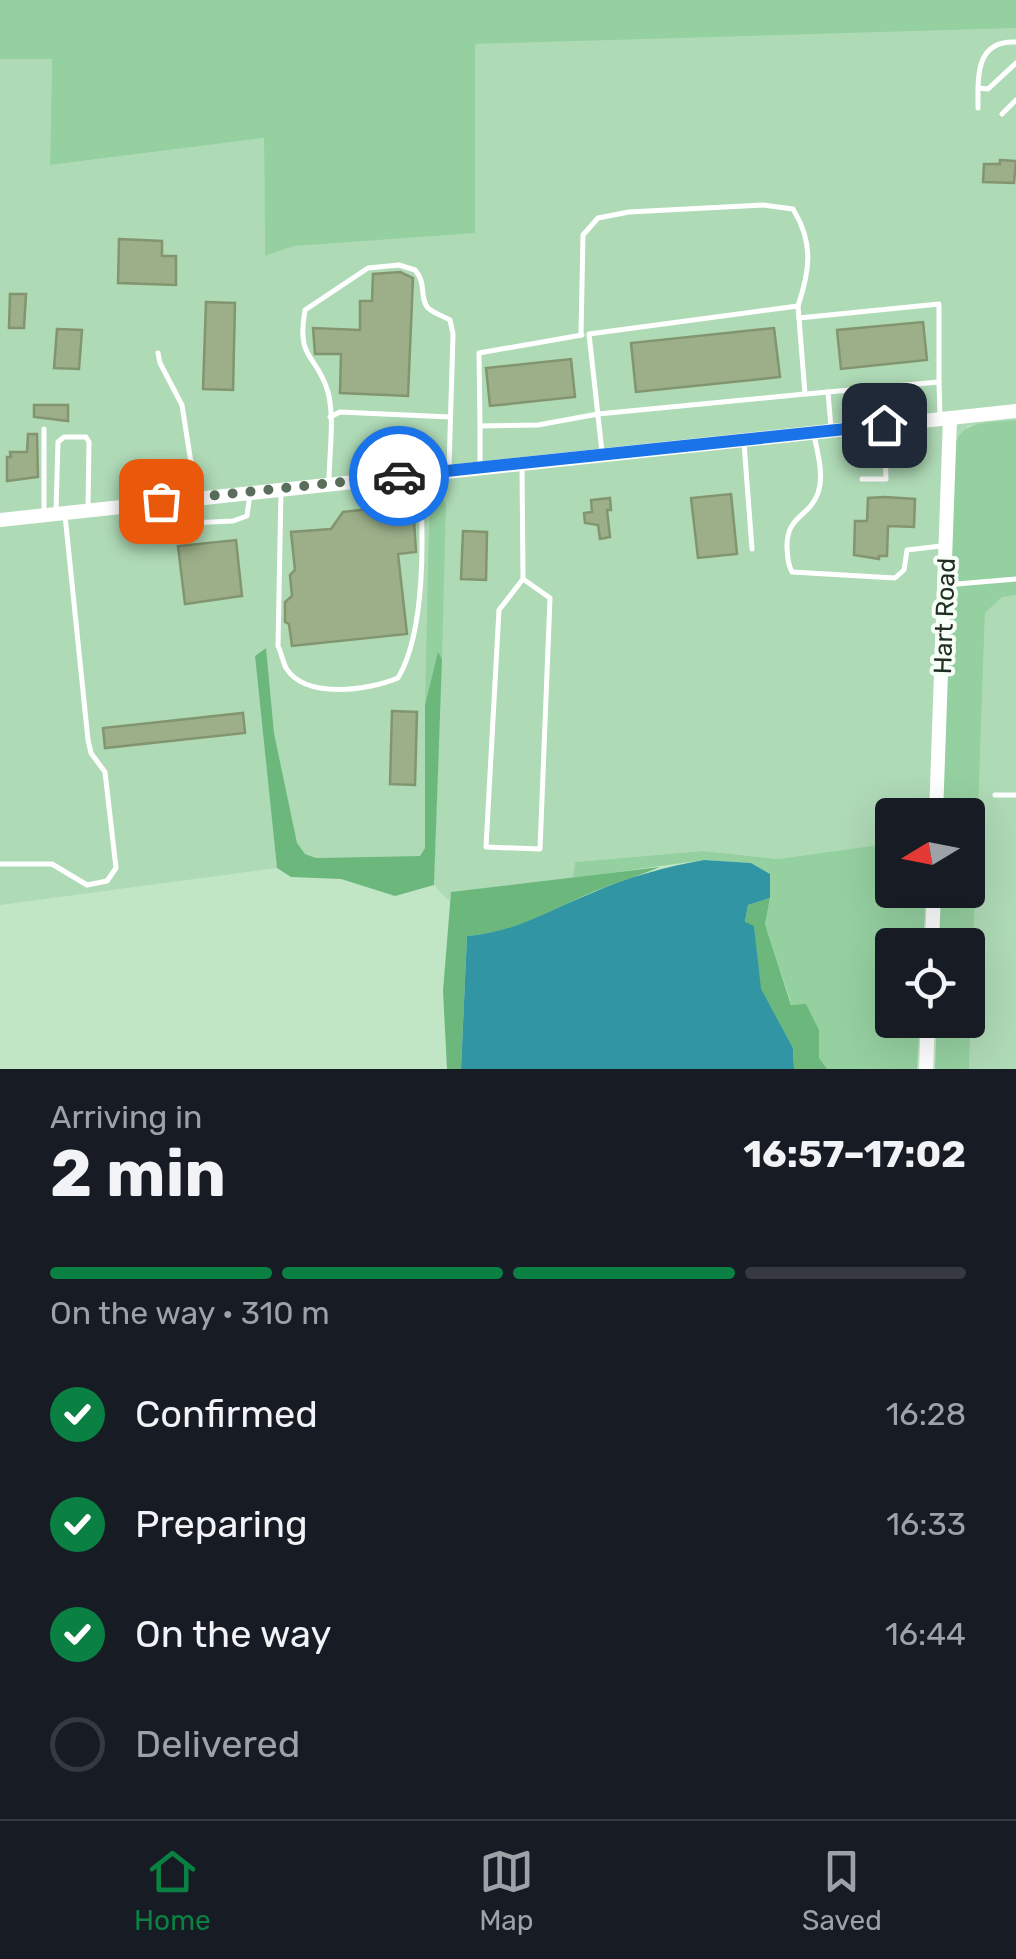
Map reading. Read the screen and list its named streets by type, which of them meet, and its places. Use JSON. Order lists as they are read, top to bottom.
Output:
{
  "streets": {
    "main road": ["Hart Road"]
  },
  "north": "left",
  "page": {
    "heading": ["2 min", "Arriving in", "16:57–17:02"],
    "bar": "On the way · 310 m",
    "list": [
      ["Confirmed", "16:28"],
      ["Preparing", "16:33"],
      ["On the way", "16:44"],
      "Delivered"
    ],
    "tabs": ["Home", "Map", "Saved"]
  }
}
